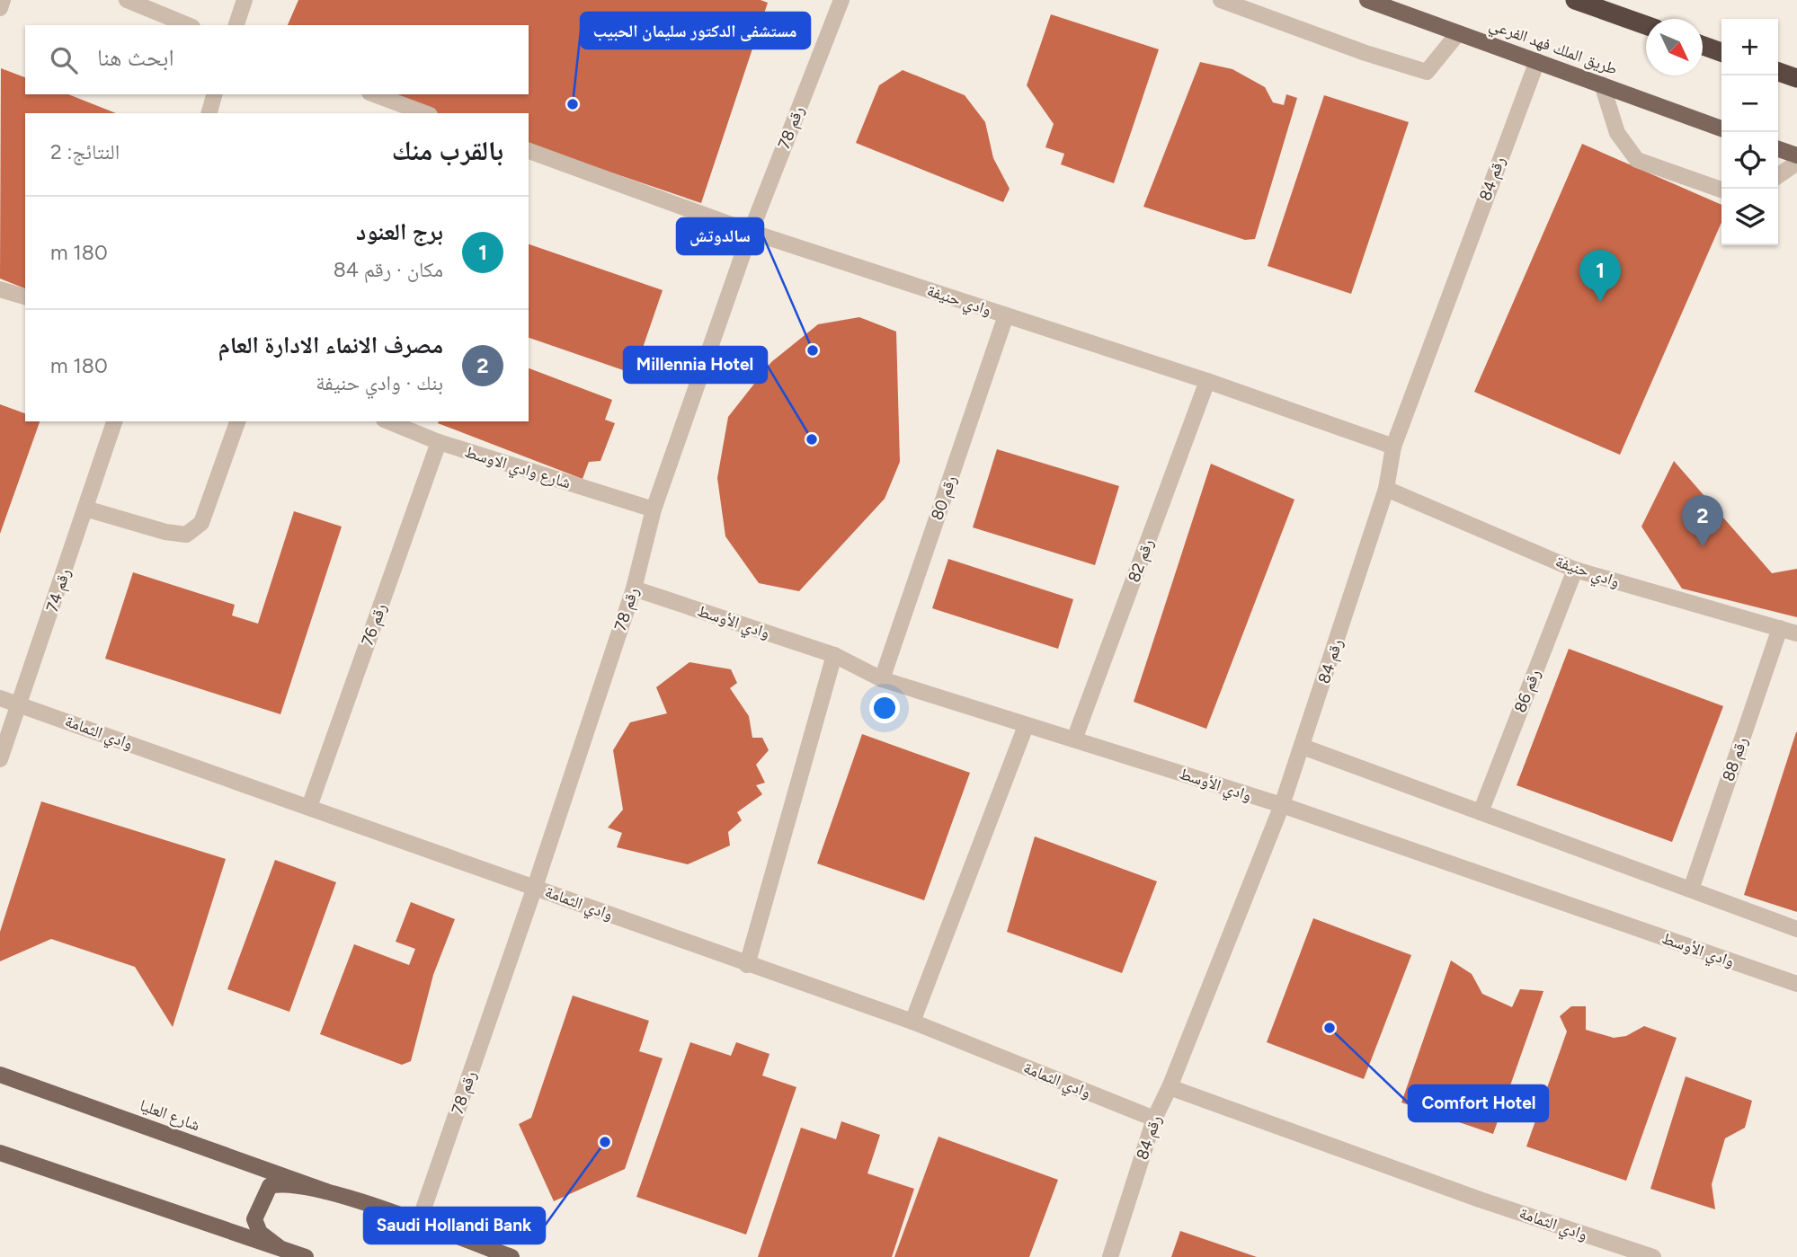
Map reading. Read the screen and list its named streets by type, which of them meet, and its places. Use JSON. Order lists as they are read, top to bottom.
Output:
{
  "streets": {
    "main road": ["طريق الملك فهد الفرعي", "شارع العليا"],
    "street": [
      "رقم 78",
      "رقم 84",
      "وادي حنيفة",
      "شارع وادي الاوسط",
      "رقم 80",
      "رقم 82",
      "رقم 74",
      "وادي الأوسط",
      "رقم 76",
      "رقم 86",
      "وادي الثمامة",
      "رقم 88"
    ]
  },
  "crossings": [
    ["طريق الملك فهد الفرعي", "رقم 84"],
    ["رقم 78", "وادي حنيفة"],
    ["رقم 78", "شارع وادي الاوسط"],
    ["رقم 78", "وادي الأوسط"],
    ["رقم 78", "وادي الثمامة"],
    ["رقم 78", "شارع العليا"],
    ["رقم 84", "وادي حنيفة"],
    ["رقم 84", "وادي الأوسط"],
    ["رقم 84", "وادي الثمامة"],
    ["وادي حنيفة", "رقم 80"],
    ["وادي حنيفة", "رقم 82"],
    ["وادي حنيفة", "رقم 86"],
    ["وادي حنيفة", "رقم 88"],
    ["شارع وادي الاوسط", "رقم 76"],
    ["رقم 80", "وادي الأوسط"],
    ["رقم 82", "وادي الأوسط"],
    ["رقم 74", "وادي الثمامة"],
    ["رقم 76", "وادي الثمامة"]
  ],
  "places": [
    "مستشفى الدكتور سليمان الحبيب",
    "سالدوتش",
    "Millennia Hotel",
    "Comfort Hotel",
    "Saudi Hollandi Bank"
  ],
  "north": "bottom right",
  "page": {
    "map_buttons": ["+", "−"],
    "search": "ابحث هنا",
    "heading": ["بالقرب منك", "النتائج: 2"],
    "list": [
      {
        "mark": "1",
        "name": "برج العنود",
        "note": "مكان · رقم 84",
        "value": "180 m"
      },
      {
        "mark": "2",
        "name": "مصرف الانماء الادارة العام",
        "note": "بنك · وادي حنيفة",
        "value": "180 m"
      }
    ],
    "pins": ["1", "2"]
  }
}
